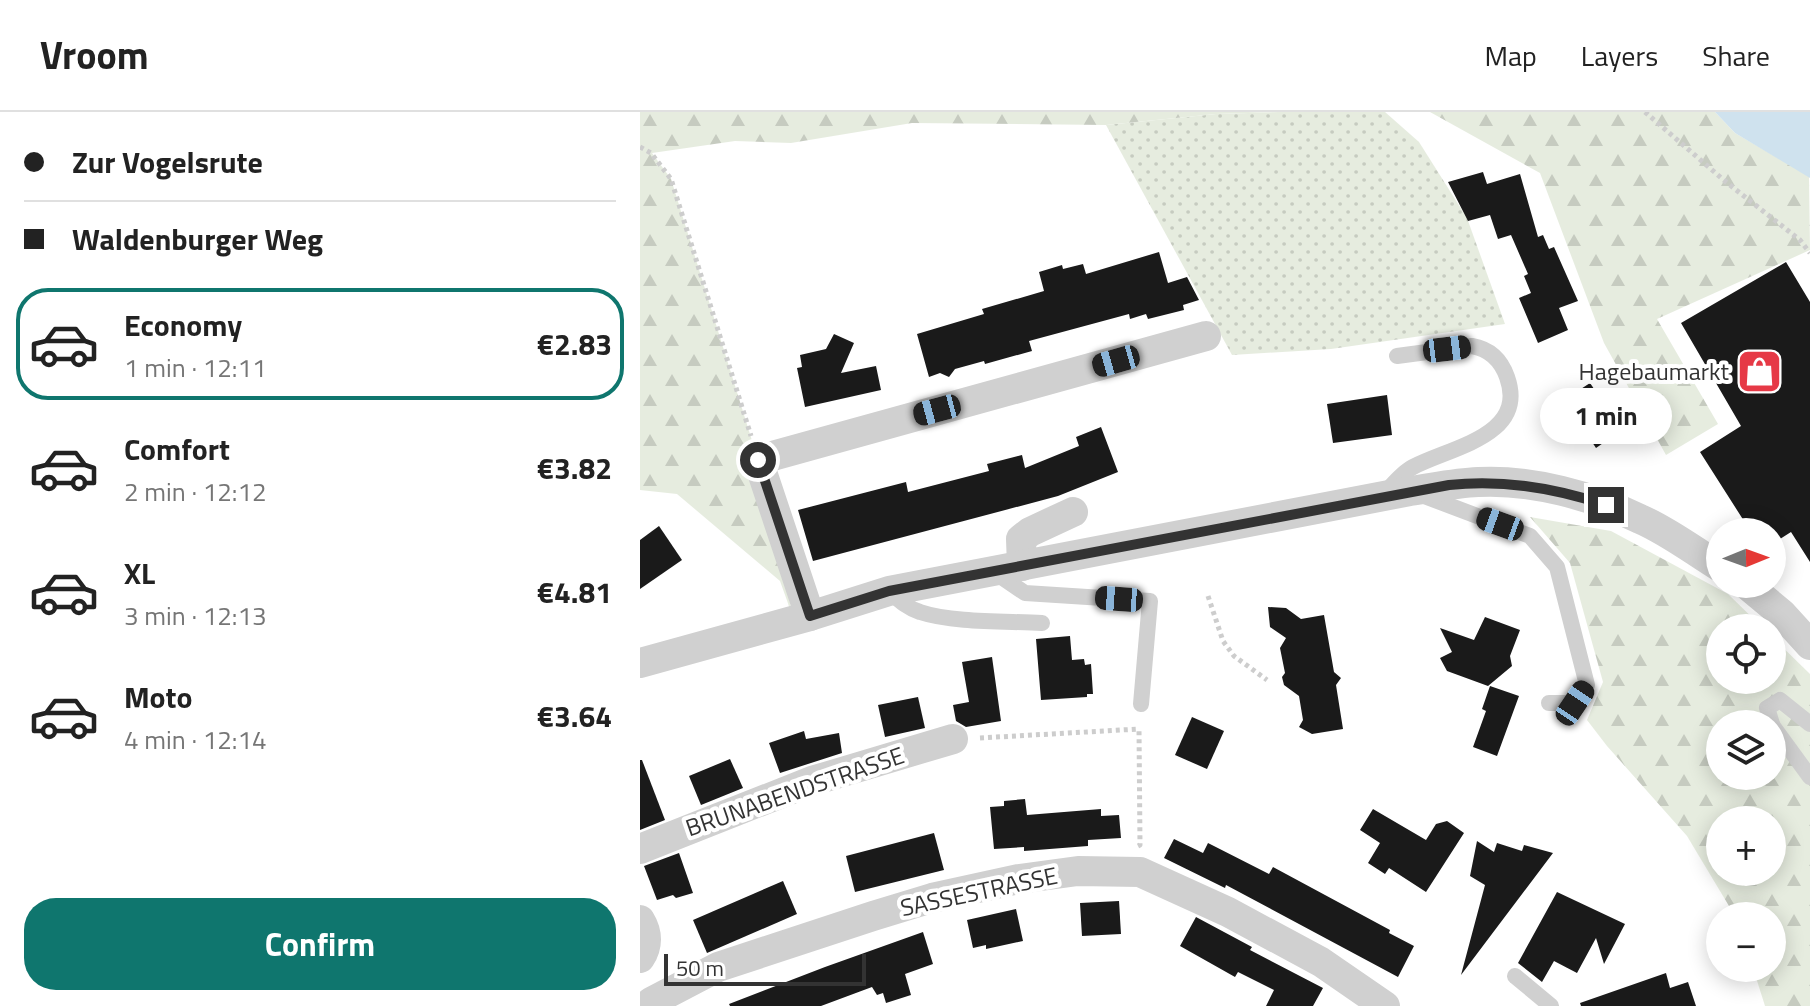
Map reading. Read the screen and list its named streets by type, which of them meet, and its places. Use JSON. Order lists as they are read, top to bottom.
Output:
{
  "streets": {
    "street": ["BRUNABENDSTRASSE", "SASSESTRASSE"]
  },
  "places": {
    "shop": ["Hagebaumarkt"]
  },
  "scale_bar": "50 m",
  "north": "right",
  "page": {
    "header": "Vroom",
    "nav": ["Map", "Layers", "Share"],
    "banner": ["Zur Vogelsrute", "Waldenburger Weg"],
    "list": [
      {
        "name": "Economy",
        "note": "1 min · 12:11",
        "value": "€2.83"
      },
      {
        "name": "Comfort",
        "note": "2 min · 12:12",
        "value": "€3.82"
      },
      {
        "name": "XL",
        "note": "3 min · 12:13",
        "value": "€4.81"
      },
      {
        "name": "Moto",
        "note": "4 min · 12:14",
        "value": "€3.64"
      }
    ],
    "bubble": "1 min",
    "map_buttons": ["+", "−"],
    "buttons": "Confirm",
    "scale": "50 m"
  }
}
